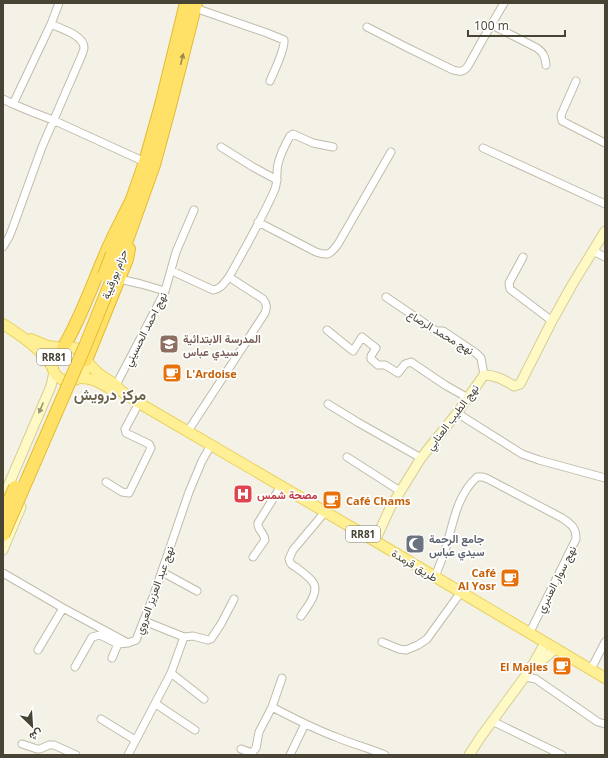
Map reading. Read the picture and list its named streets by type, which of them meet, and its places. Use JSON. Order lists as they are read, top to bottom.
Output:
{
  "streets": {
    "highway": ["حزام بورقيبة"],
    "main road": ["RR81", "طريق قرمدة"],
    "street": [
      "نهج احمد الحسيني",
      "نهج محمد الرصاع",
      "نهج الطيب العنابي",
      "نهج سوار العنبري",
      "نهج عبد العزيز العروي"
    ]
  },
  "crossings": [
    ["نهج احمد الحسيني", "طريق قرمدة"],
    ["نهج محمد الرصاع", "نهج الطيب العنابي"],
    ["RR81", "طريق قرمدة"],
    ["نهج الطيب العنابي", "طريق قرمدة"],
    ["طريق قرمدة", "نهج سوار العنبري"],
    ["طريق قرمدة", "نهج عبد العزيز العروي"]
  ],
  "districts": ["مركز درويش"],
  "places": {
    "school or university": ["المدرسة الابتدائية سيدي عباس"],
    "cafe": [
      "L'Ardoise",
      "Café Chams",
      "Café Al Yosr",
      "El Majles"
    ],
    "hospital": ["مصحة شمس"],
    "mosque": ["جامع الرحمة سيدي عباس"]
  },
  "scale_bar": "100 m",
  "north": "bottom right"
}
